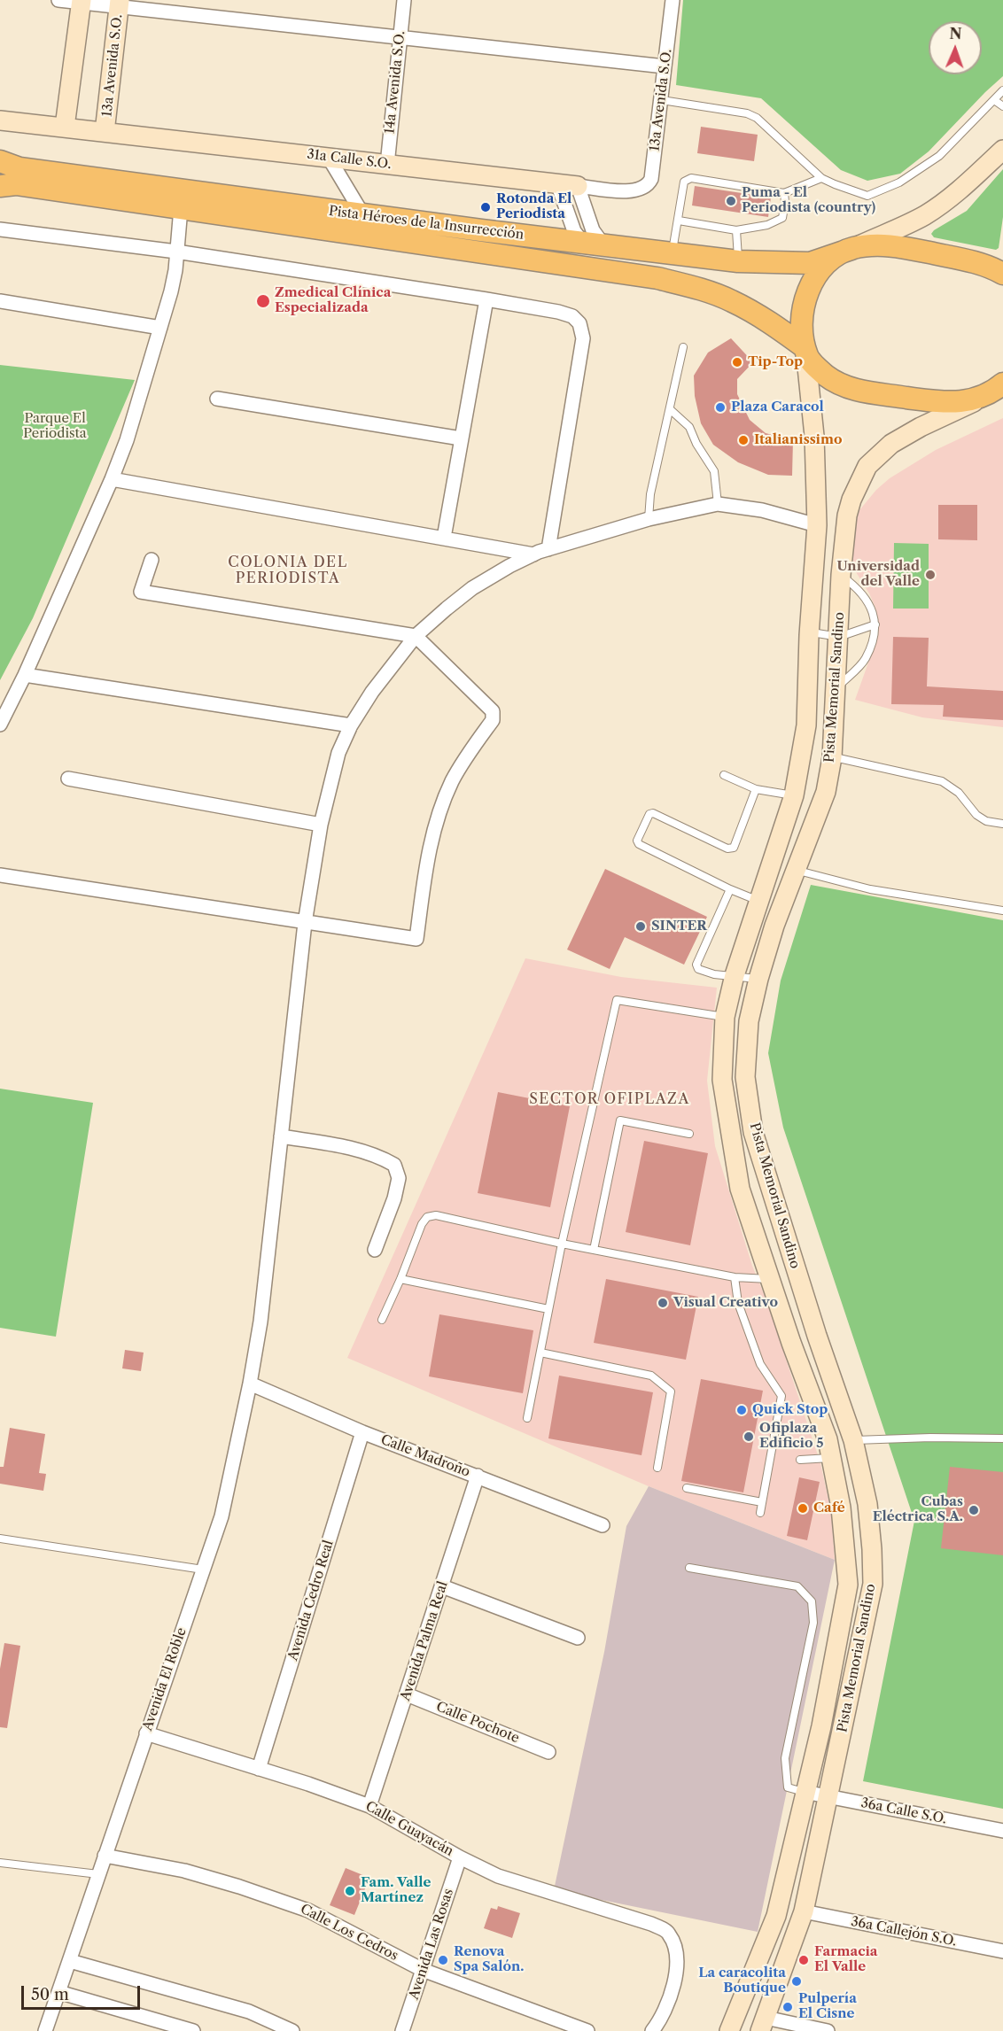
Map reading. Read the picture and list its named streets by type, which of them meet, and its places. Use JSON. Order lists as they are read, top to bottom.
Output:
{
  "streets": {
    "main road": [
      "13a Avenida S.O.",
      "31a Calle S.O.",
      "Pista Héroes de la Insurrección",
      "Pista Memorial Sandino"
    ],
    "street": [
      "14a Avenida S.O.",
      "Calle Madroño",
      "Avenida Cedro Real",
      "Avenida Palma Real",
      "Avenida El Roble",
      "Calle Pochote",
      "36a Calle S.O.",
      "Calle Guayacán",
      "36a Callejón S.O.",
      "Calle Los Cedros",
      "Avenida Las Rosas"
    ]
  },
  "crossings": [
    ["13a Avenida S.O.", "31a Calle S.O."],
    ["14a Avenida S.O.", "31a Calle S.O."],
    ["Pista Héroes de la Insurrección", "Pista Memorial Sandino"],
    ["Pista Memorial Sandino", "36a Calle S.O."],
    ["Pista Memorial Sandino", "36a Callejón S.O."],
    ["Calle Madroño", "Avenida Cedro Real"],
    ["Calle Madroño", "Avenida Palma Real"],
    ["Calle Madroño", "Avenida El Roble"],
    ["Avenida Cedro Real", "Calle Guayacán"],
    ["Avenida Palma Real", "Calle Pochote"],
    ["Avenida Palma Real", "Calle Guayacán"],
    ["Avenida El Roble", "Calle Guayacán"],
    ["Avenida El Roble", "Calle Los Cedros"],
    ["Calle Guayacán", "Avenida Las Rosas"],
    ["Calle Los Cedros", "Avenida Las Rosas"]
  ],
  "districts": ["COLONIA DEL PERIODISTA", "SECTOR OFIPLAZA"],
  "parks": ["Parque El Periodista"],
  "places": [
    "Puma - El Periodista (country)",
    "Rotonda El Periodista",
    "Zmedical Clínica Especializada",
    "Tip-Top",
    "Plaza Caracol",
    "Italianissimo",
    "Universidad del Valle",
    "SINTER",
    "Visual Creativo",
    "Quick Stop",
    "Ofiplaza Edificio 5",
    "Café",
    "Cubas Eléctrica S.A.",
    "Fam. Valle Martínez",
    "Renova Spa Salón.",
    "Farmacia El Valle",
    "La caracolita Boutique",
    "Pulpería El Cisne"
  ],
  "scale_bar": "50 m",
  "north": "top"
}
